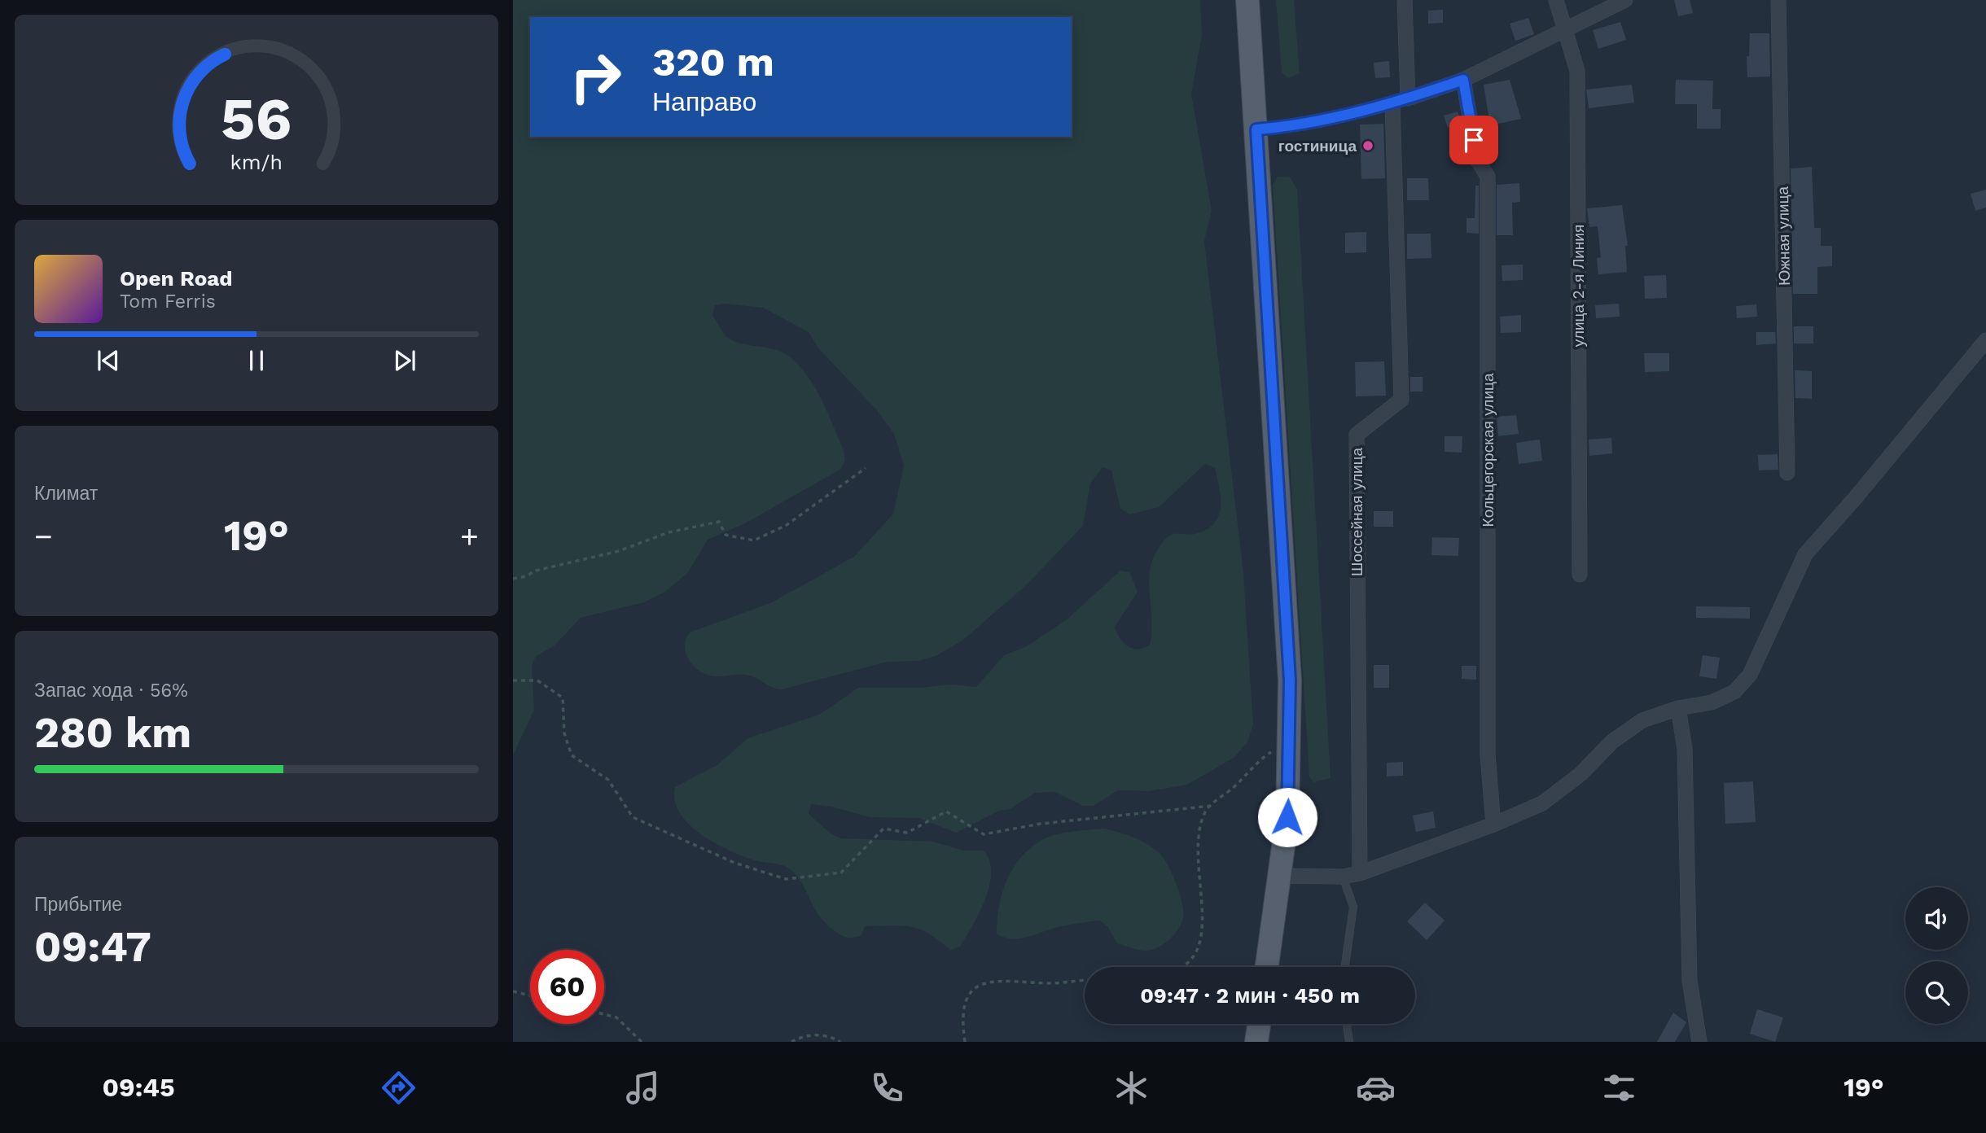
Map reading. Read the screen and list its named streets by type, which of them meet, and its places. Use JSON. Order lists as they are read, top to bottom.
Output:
{
  "streets": {
    "street": [
      "Южная улица",
      "улица 2-я Линия",
      "Кольцегорская улица",
      "Шоссейная улица"
    ]
  },
  "places": ["гостиница"],
  "page": {
    "turn": ["320 m", "Направо"],
    "song": ["Open Road", "Tom Ferris"],
    "tile": [
      "Климат",
      ["Запас хода · 56%", "280 km"],
      ["Прибытие", "09:47"]
    ],
    "heat": ["−", "19°", "+"],
    "limit": "60",
    "trip": "09:47 · 2 мин · 450 m",
    "tabs": ["09:45", "19°"],
    "gauge": ["56", "km/h"]
  }
}
